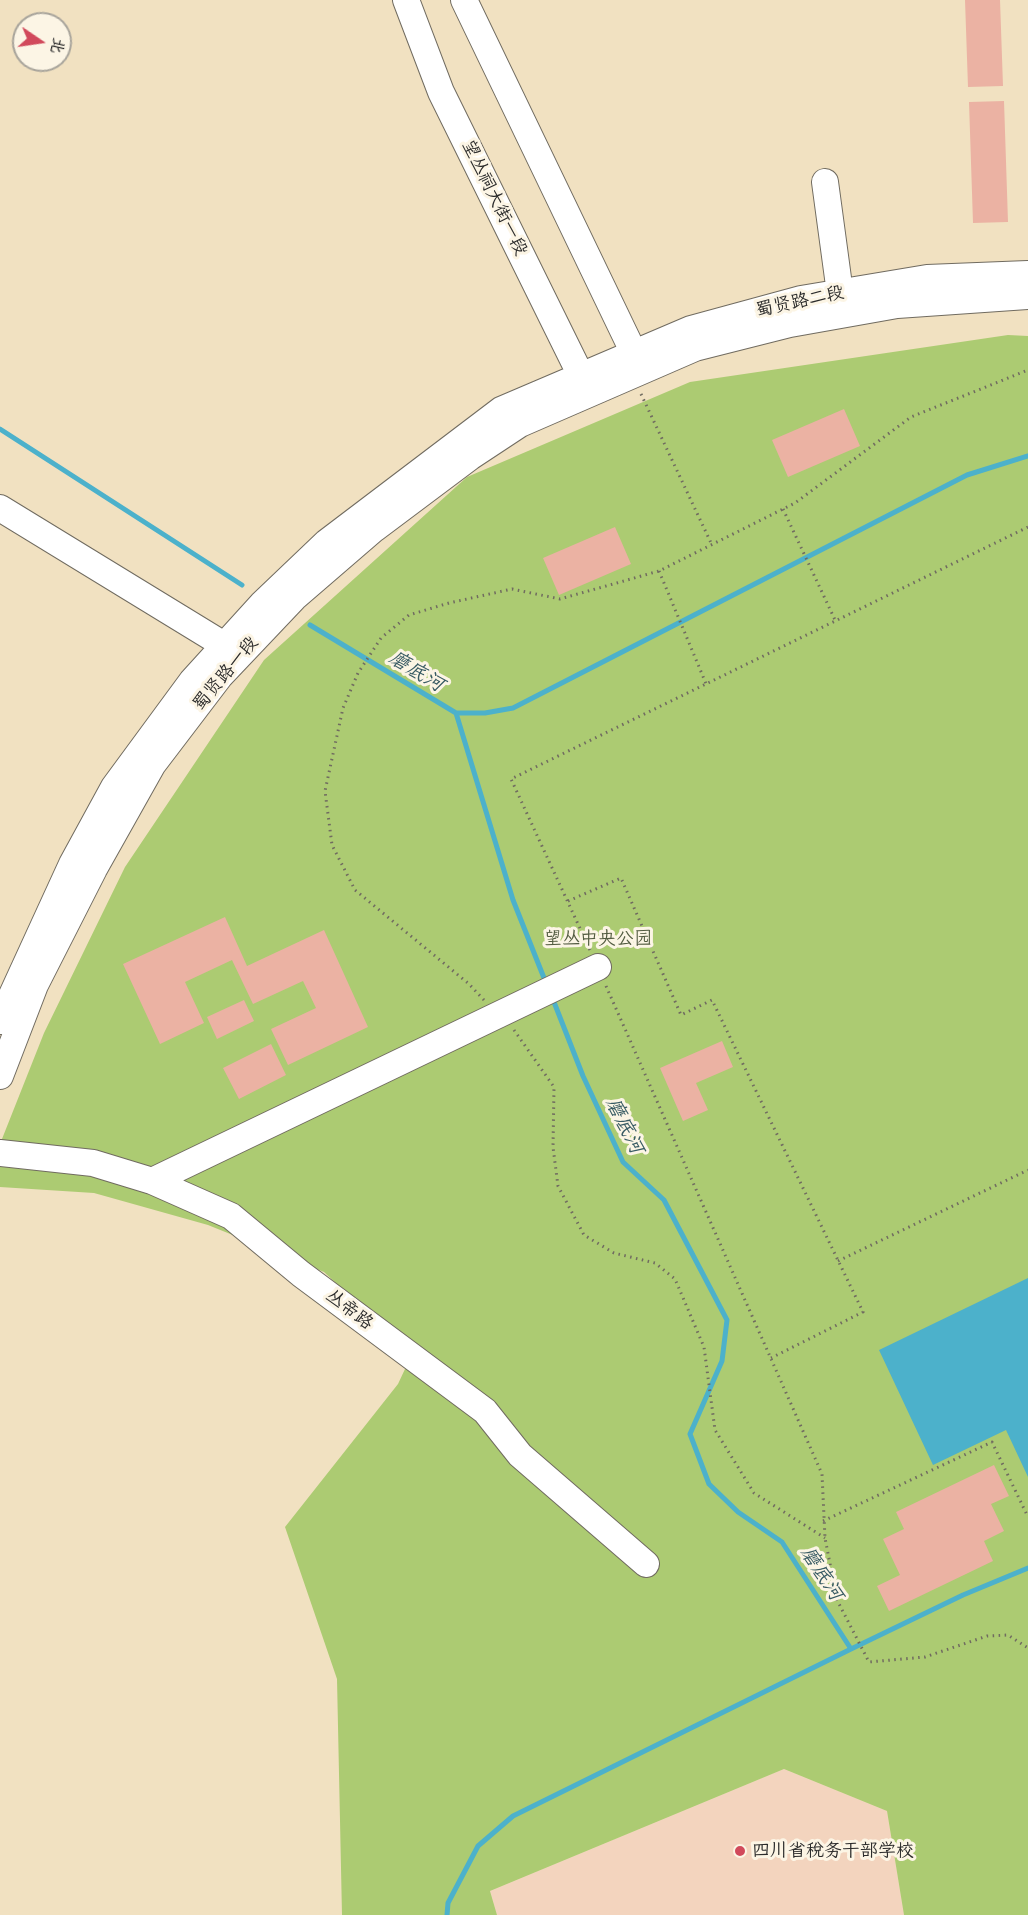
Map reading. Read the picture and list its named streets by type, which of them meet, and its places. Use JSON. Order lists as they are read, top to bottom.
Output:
{
  "streets": {
    "street": [
      "望丛祠大街一段",
      "蜀贤路二段",
      "蜀贤路一段",
      "丛帝路"
    ]
  },
  "crossings": [
    ["望丛祠大街一段", "蜀贤路二段"],
    ["望丛祠大街一段", "蜀贤路一段"],
    ["蜀贤路二段", "蜀贤路一段"]
  ],
  "water": ["磨底河"],
  "parks": ["望丛中央公园"],
  "places": ["四川省税务干部学校"],
  "north": "right"
}
